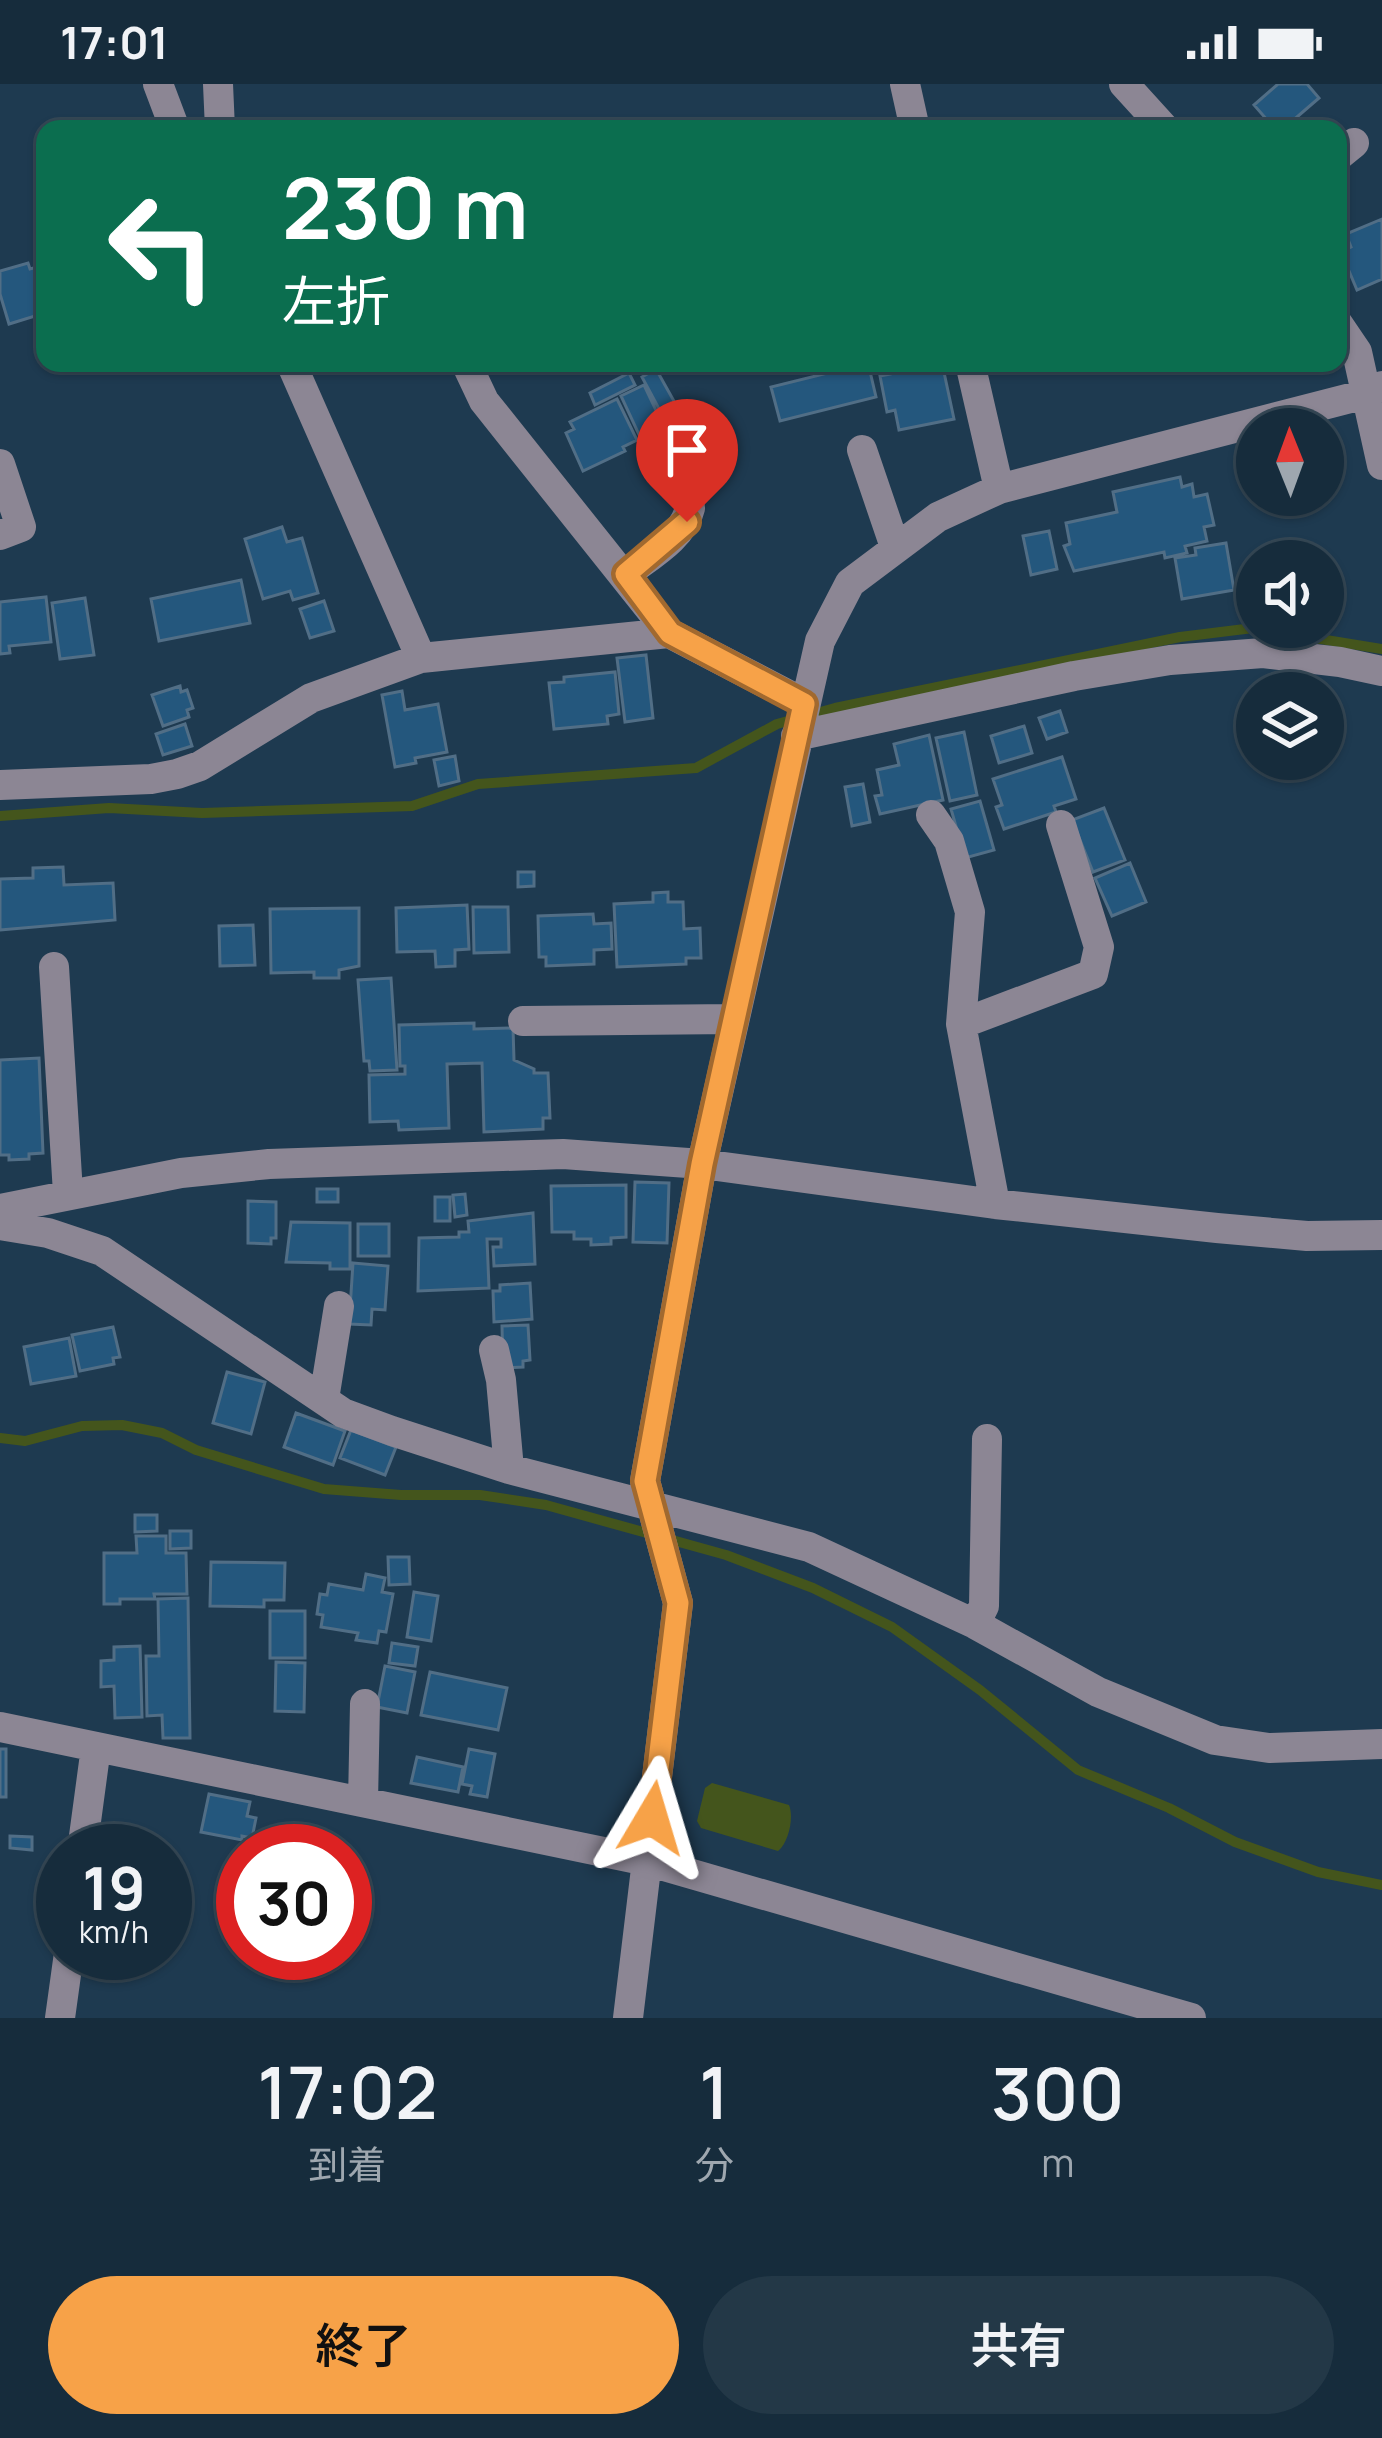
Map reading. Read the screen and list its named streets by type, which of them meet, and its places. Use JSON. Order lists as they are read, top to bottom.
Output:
{
  "north": "top",
  "page": {
    "status": "17:01",
    "turn": ["230 m", "左折"],
    "speed": "19 km/h",
    "limit": "30",
    "eta": [
      "17:02",
      "到着",
      "1",
      "分",
      "300",
      "m"
    ],
    "buttons": ["終了", "共有"]
  }
}
